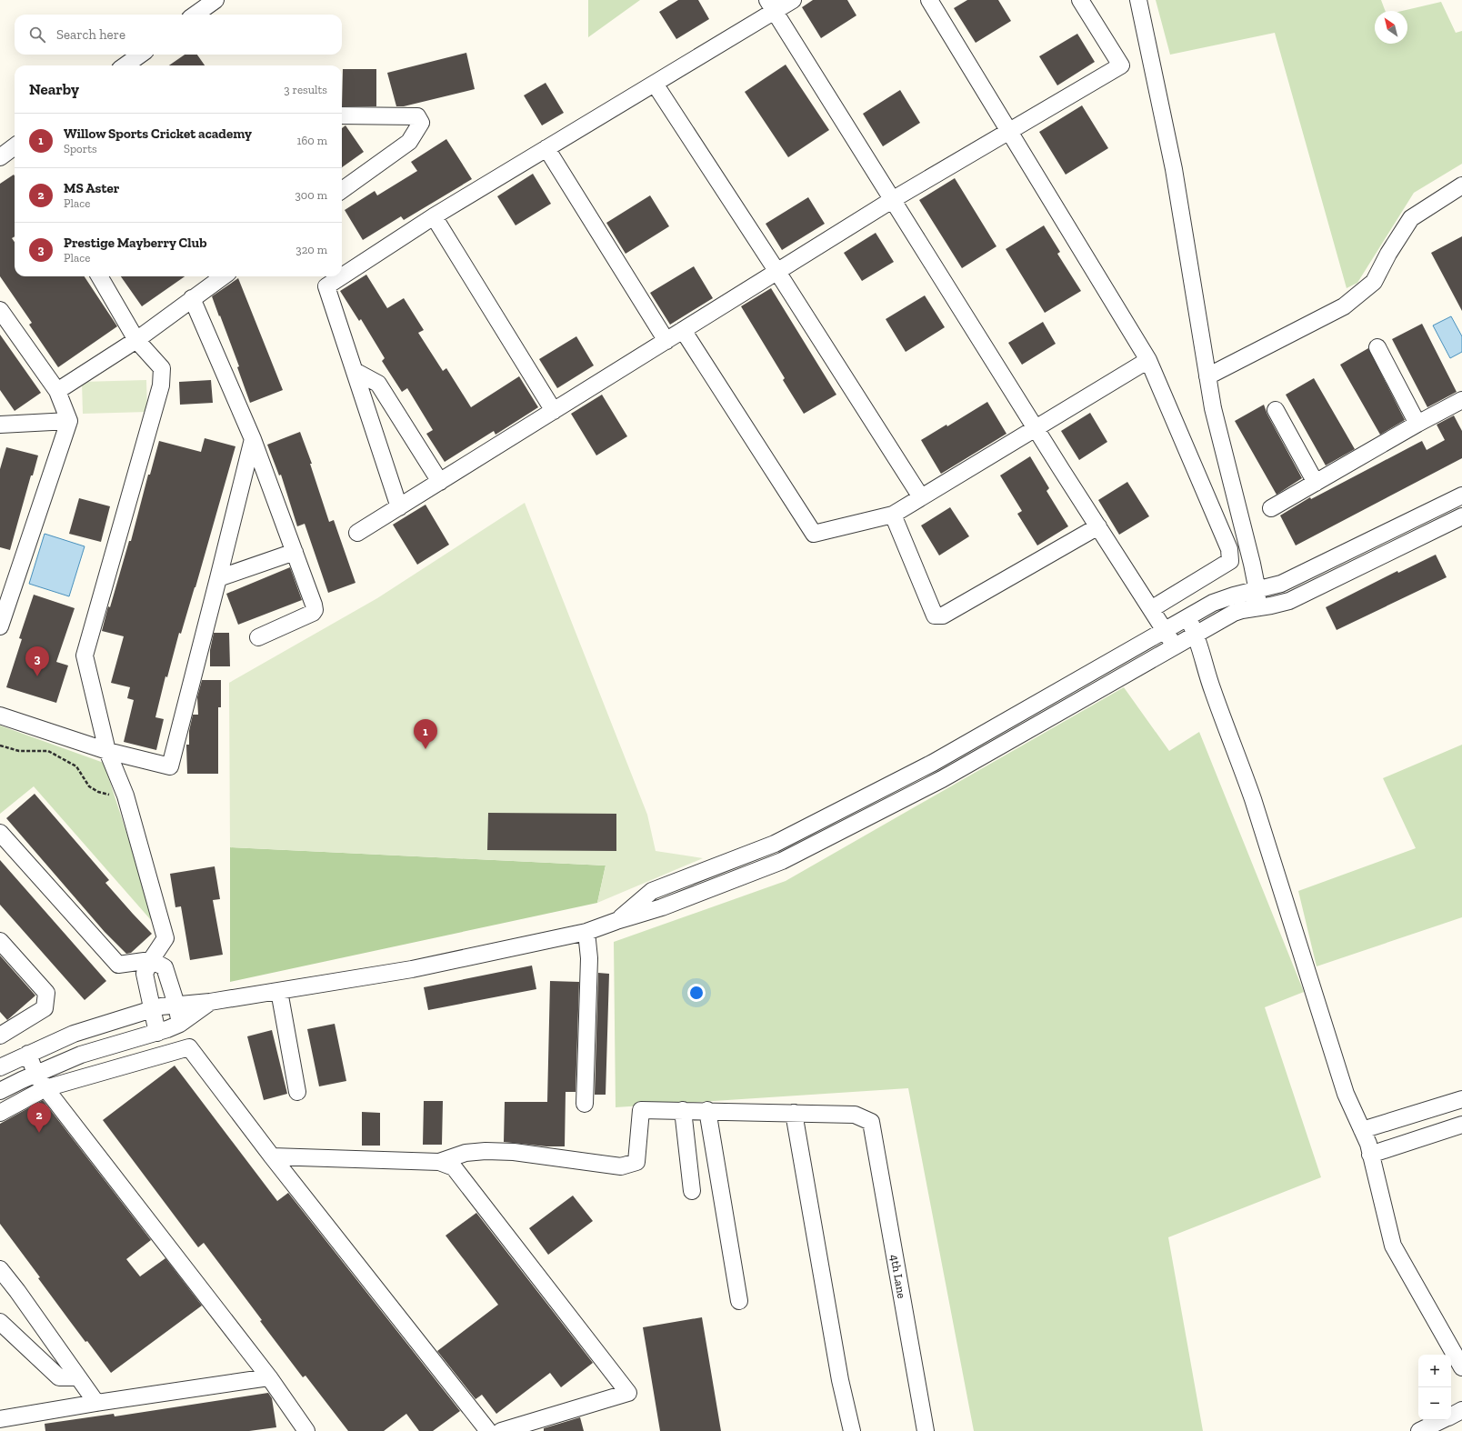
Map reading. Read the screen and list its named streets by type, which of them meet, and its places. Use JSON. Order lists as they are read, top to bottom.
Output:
{
  "streets": {
    "street": ["4th Lane"]
  },
  "north": "top left",
  "page": {
    "search": "Search here",
    "heading": ["Nearby", "3 results"],
    "list": [
      {
        "mark": "1",
        "name": "Willow Sports Cricket academy",
        "note": "Sports",
        "value": "160 m"
      },
      {
        "mark": "2",
        "name": "MS Aster",
        "note": "Place",
        "value": "300 m"
      },
      {
        "mark": "3",
        "name": "Prestige Mayberry Club",
        "note": "Place",
        "value": "320 m"
      }
    ],
    "pins": ["3", "1", "2"],
    "map_buttons": ["+", "−"]
  }
}
